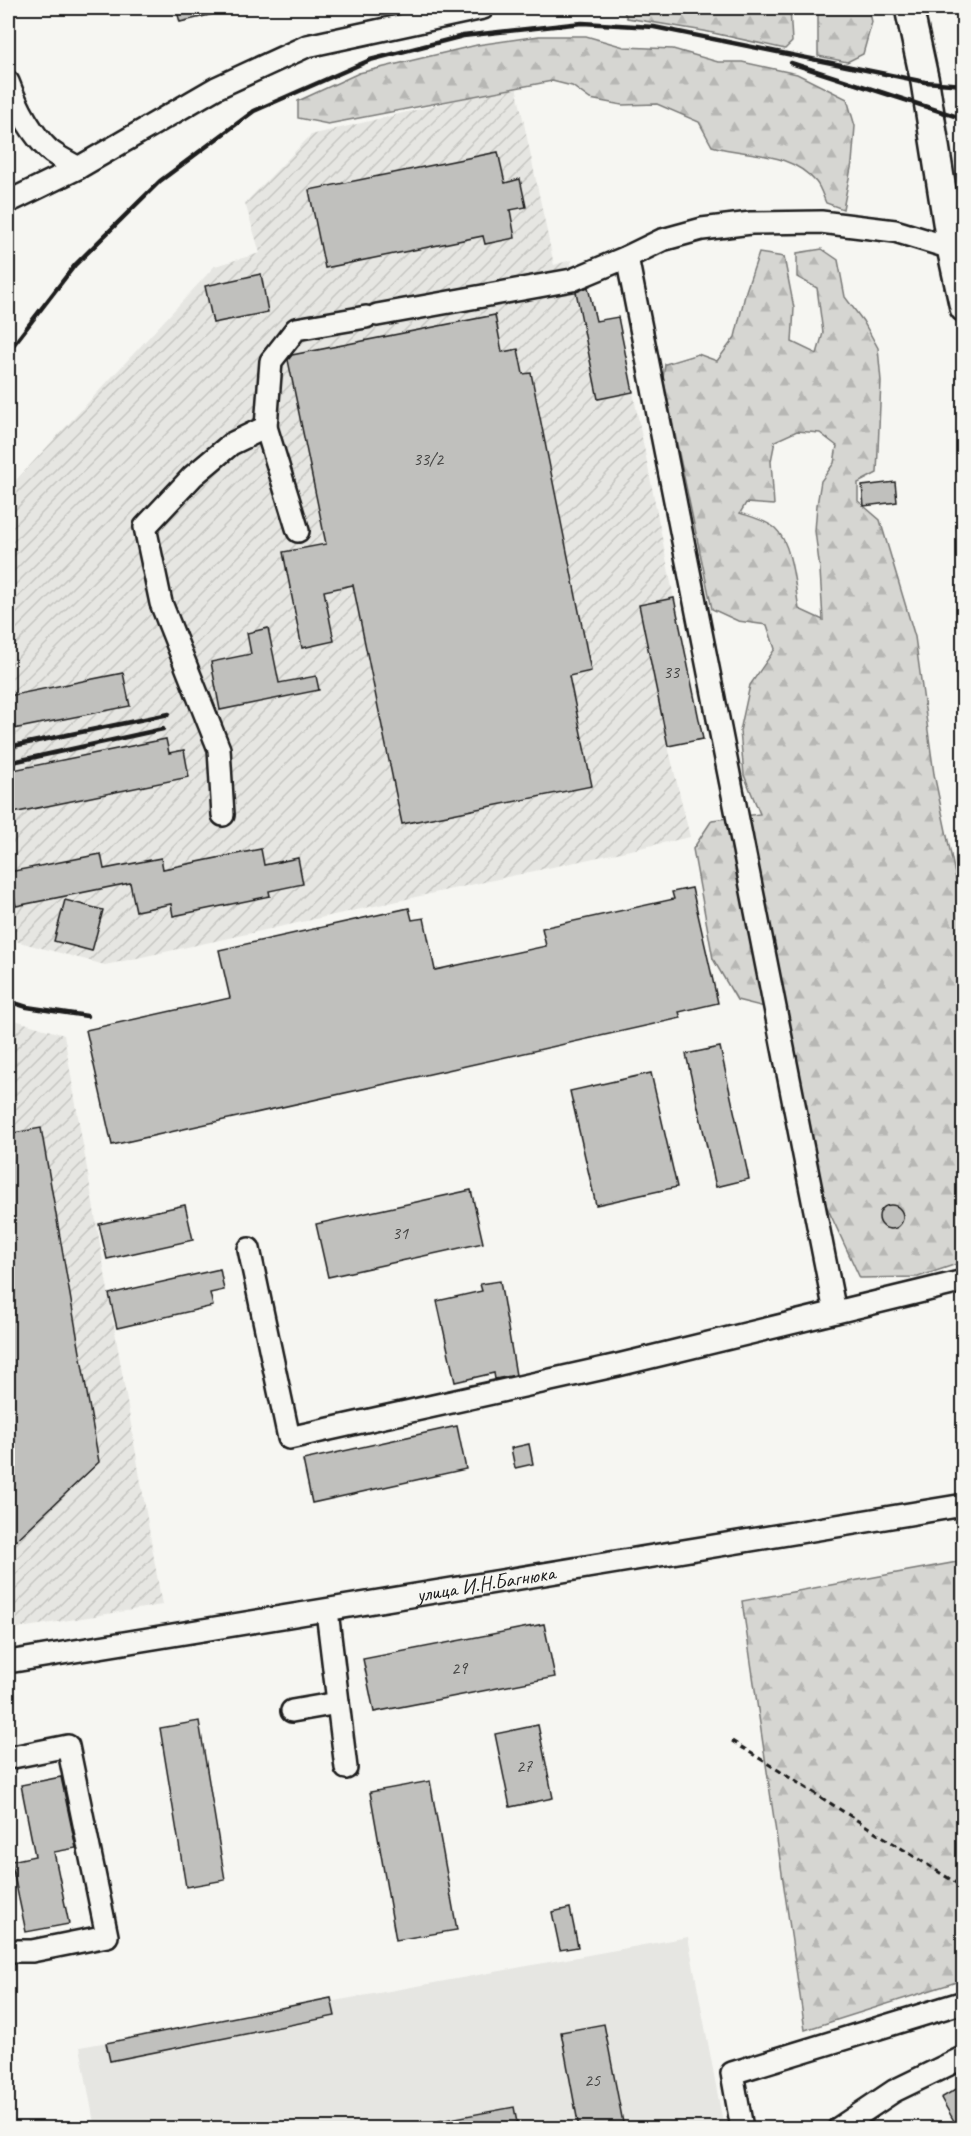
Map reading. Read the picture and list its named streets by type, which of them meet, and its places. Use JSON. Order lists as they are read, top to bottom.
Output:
{
  "streets": {
    "street": ["улица И.Н.Багнюка"]
  },
  "house_numbers": [
    "33/2",
    "33",
    "31",
    "29",
    "27",
    "25"
  ]
}
